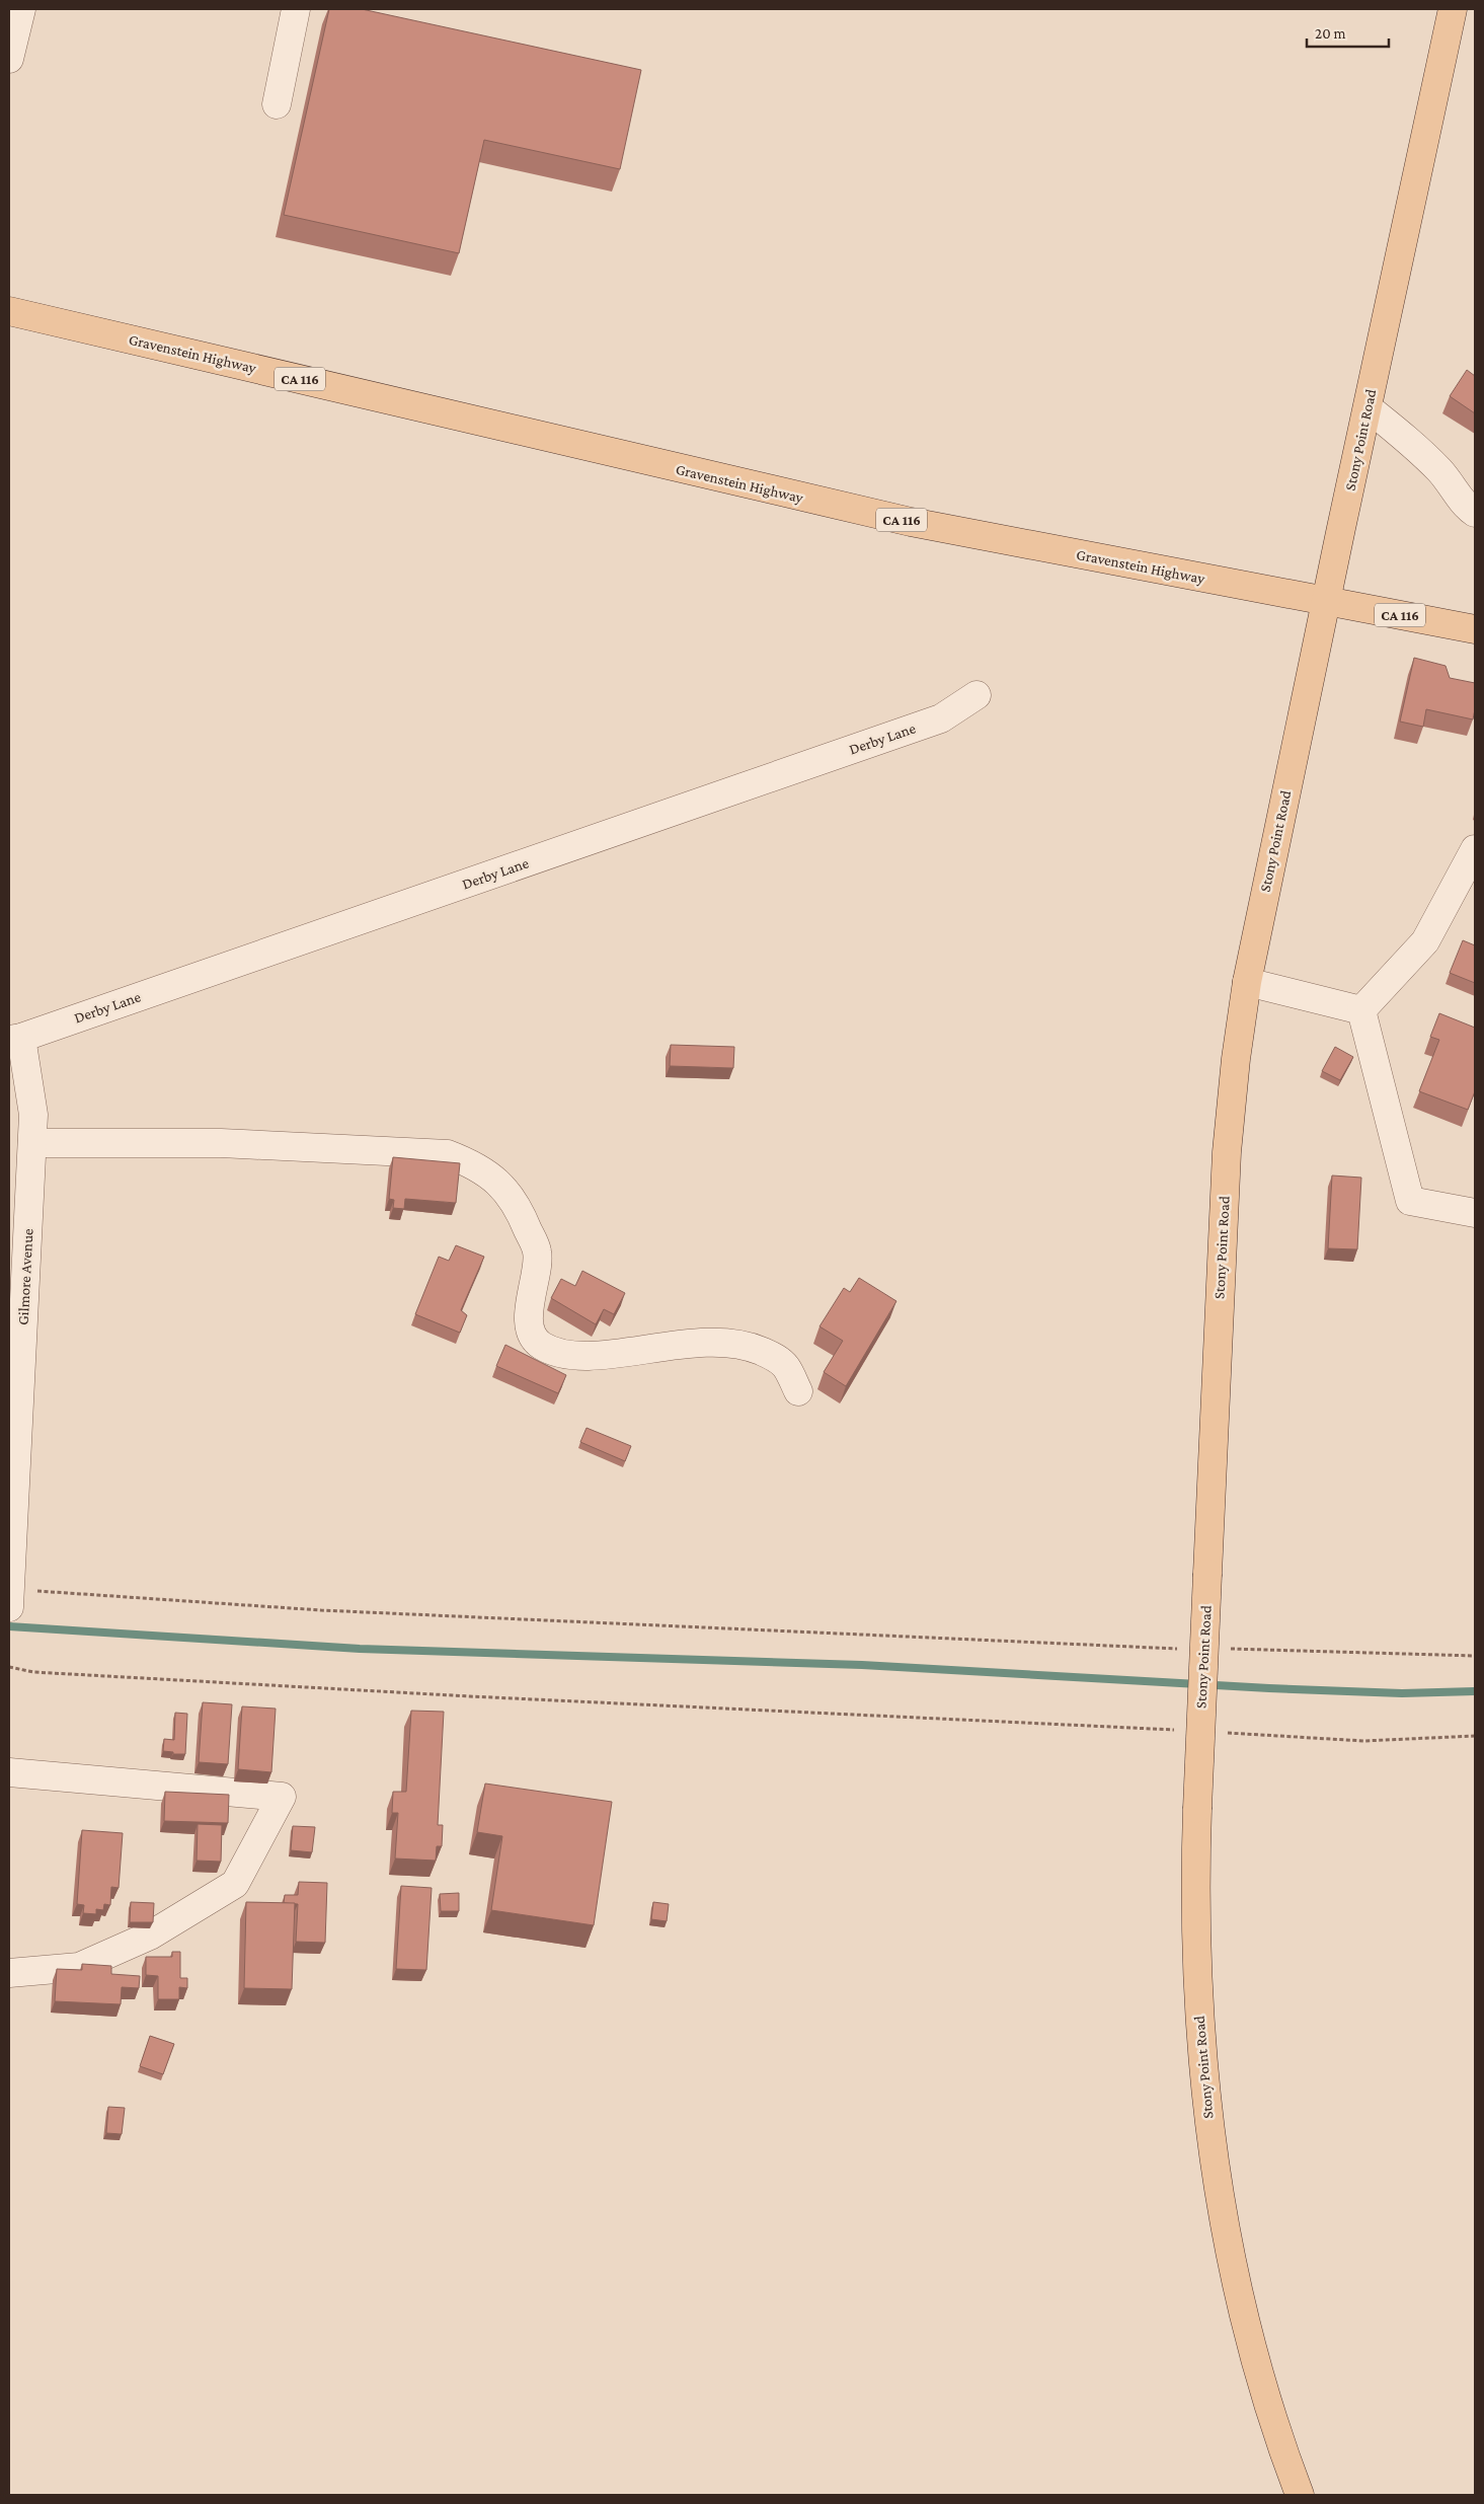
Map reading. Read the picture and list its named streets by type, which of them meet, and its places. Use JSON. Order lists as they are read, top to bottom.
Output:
{
  "streets": {
    "main road": ["Gravenstein Highway", "CA 116", "Stony Point Road"],
    "street": ["Derby Lane", "Gilmore Avenue"]
  },
  "crossings": [
    ["Gravenstein Highway", "Stony Point Road"],
    ["Derby Lane", "Gilmore Avenue"]
  ],
  "scale_bar": "20 m"
}
